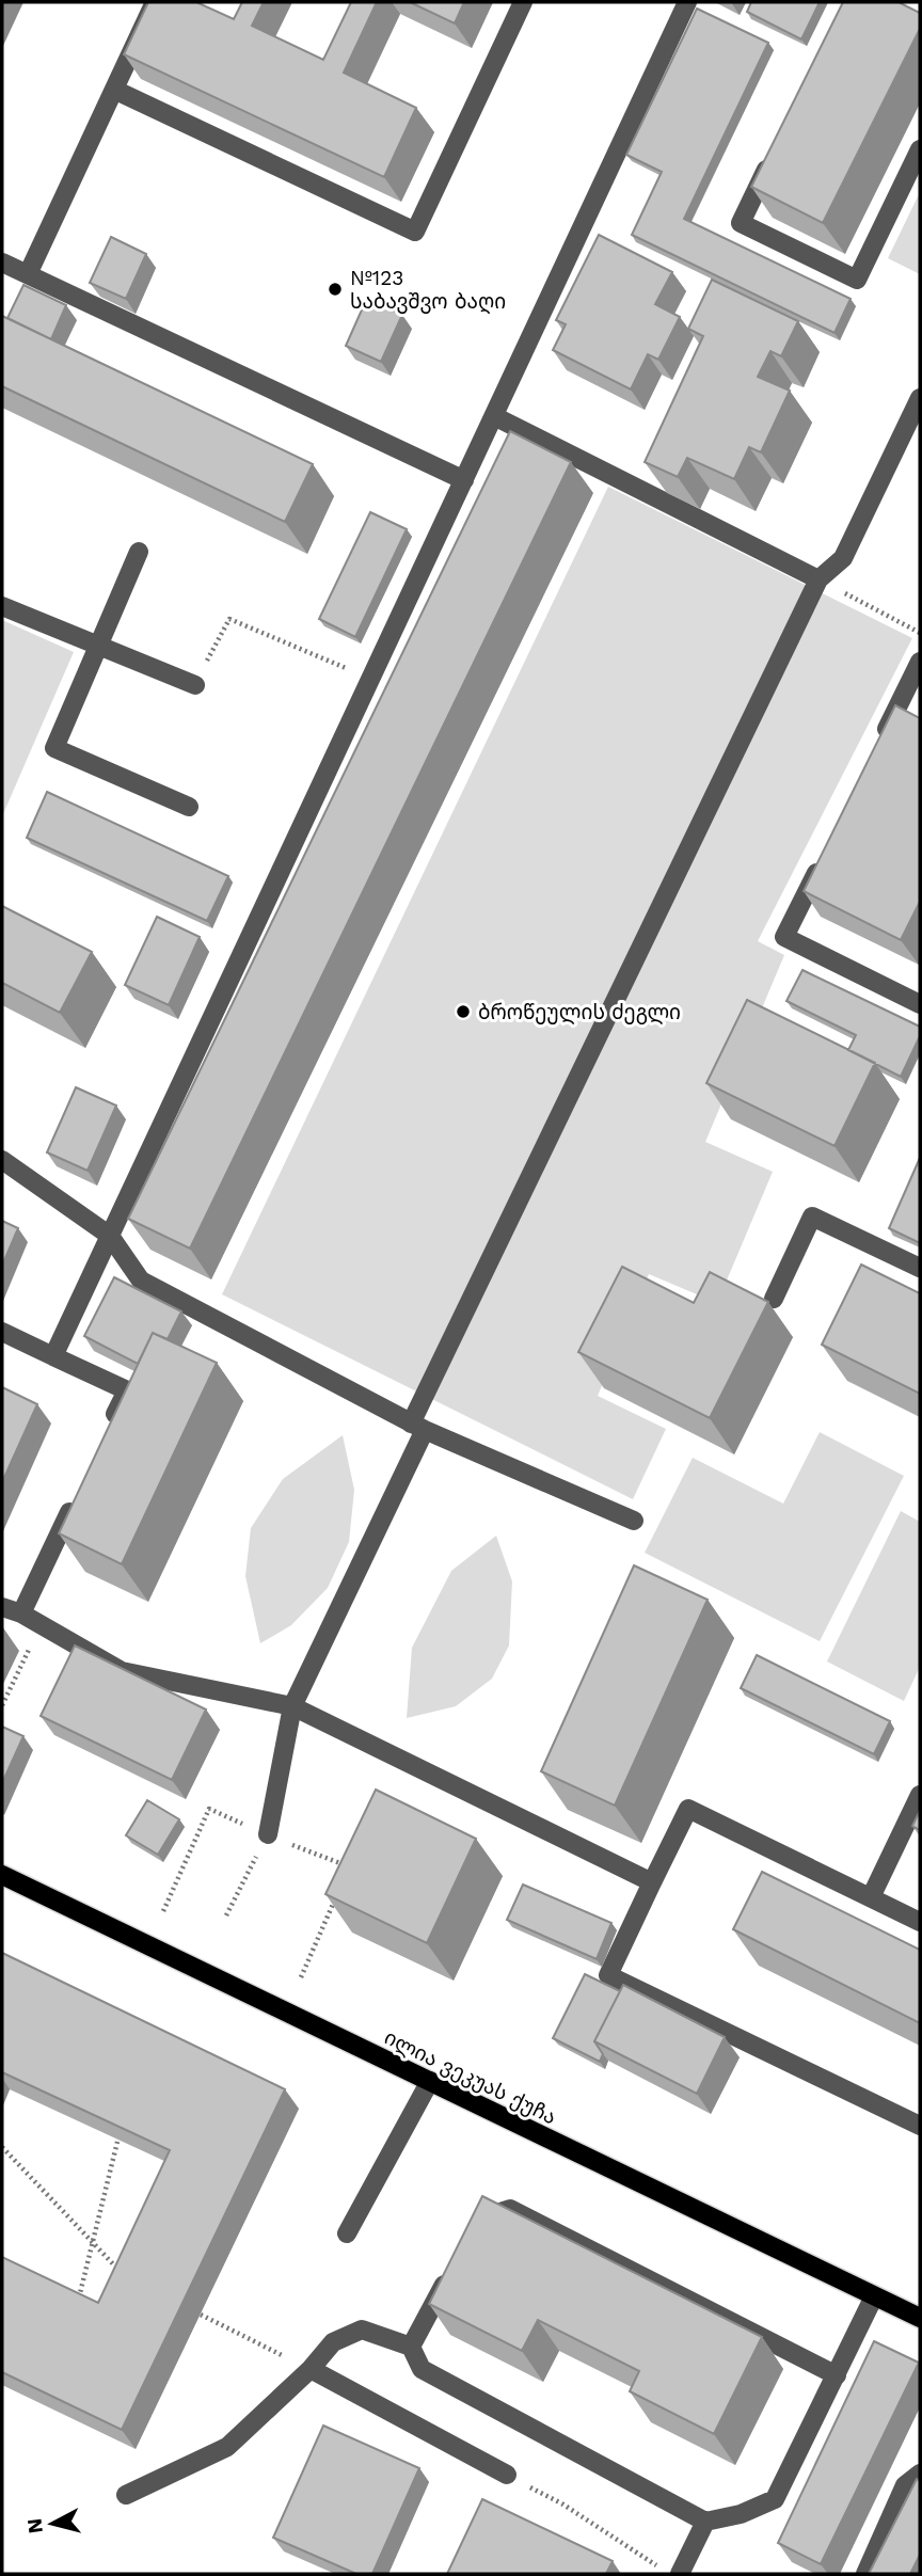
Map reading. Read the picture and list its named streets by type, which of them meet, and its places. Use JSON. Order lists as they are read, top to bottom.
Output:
{
  "streets": {
    "main road": ["ილია ვეკუას ქუჩა"]
  },
  "places": ["№123 საბავშვო ბაღი", "ბროწეულის ძეგლი"],
  "north": "left"
}
